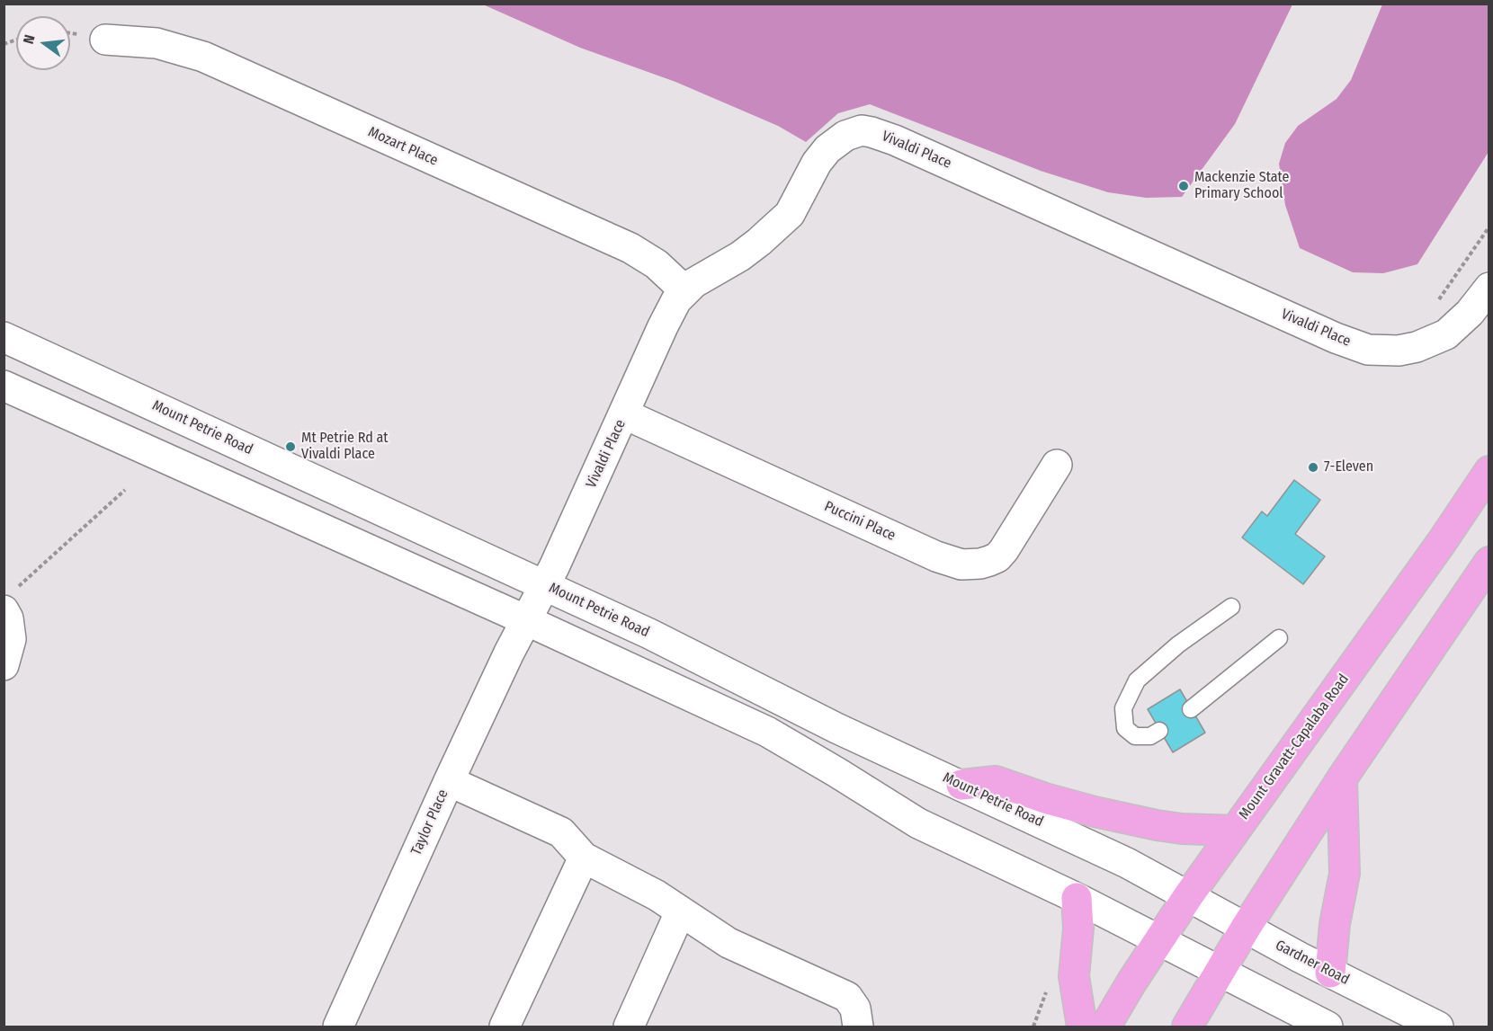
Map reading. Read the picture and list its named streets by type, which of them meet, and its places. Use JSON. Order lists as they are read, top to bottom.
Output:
{
  "streets": {
    "highway": ["Mount Gravatt-Capalaba Road"],
    "street": [
      "Mozart Place",
      "Vivaldi Place",
      "Mount Petrie Road",
      "Puccini Place",
      "Taylor Place",
      "Gardner Road"
    ]
  },
  "crossings": [
    ["Mozart Place", "Vivaldi Place"],
    ["Vivaldi Place", "Mount Petrie Road"],
    ["Vivaldi Place", "Puccini Place"],
    ["Vivaldi Place", "Taylor Place"],
    ["Mount Petrie Road", "Mount Gravatt-Capalaba Road"],
    ["Mount Petrie Road", "Gardner Road"],
    ["Mount Gravatt-Capalaba Road", "Gardner Road"]
  ],
  "places": ["Mackenzie State Primary School", "Mt Petrie Rd at Vivaldi Place", "7-Eleven"],
  "north": "left"
}
